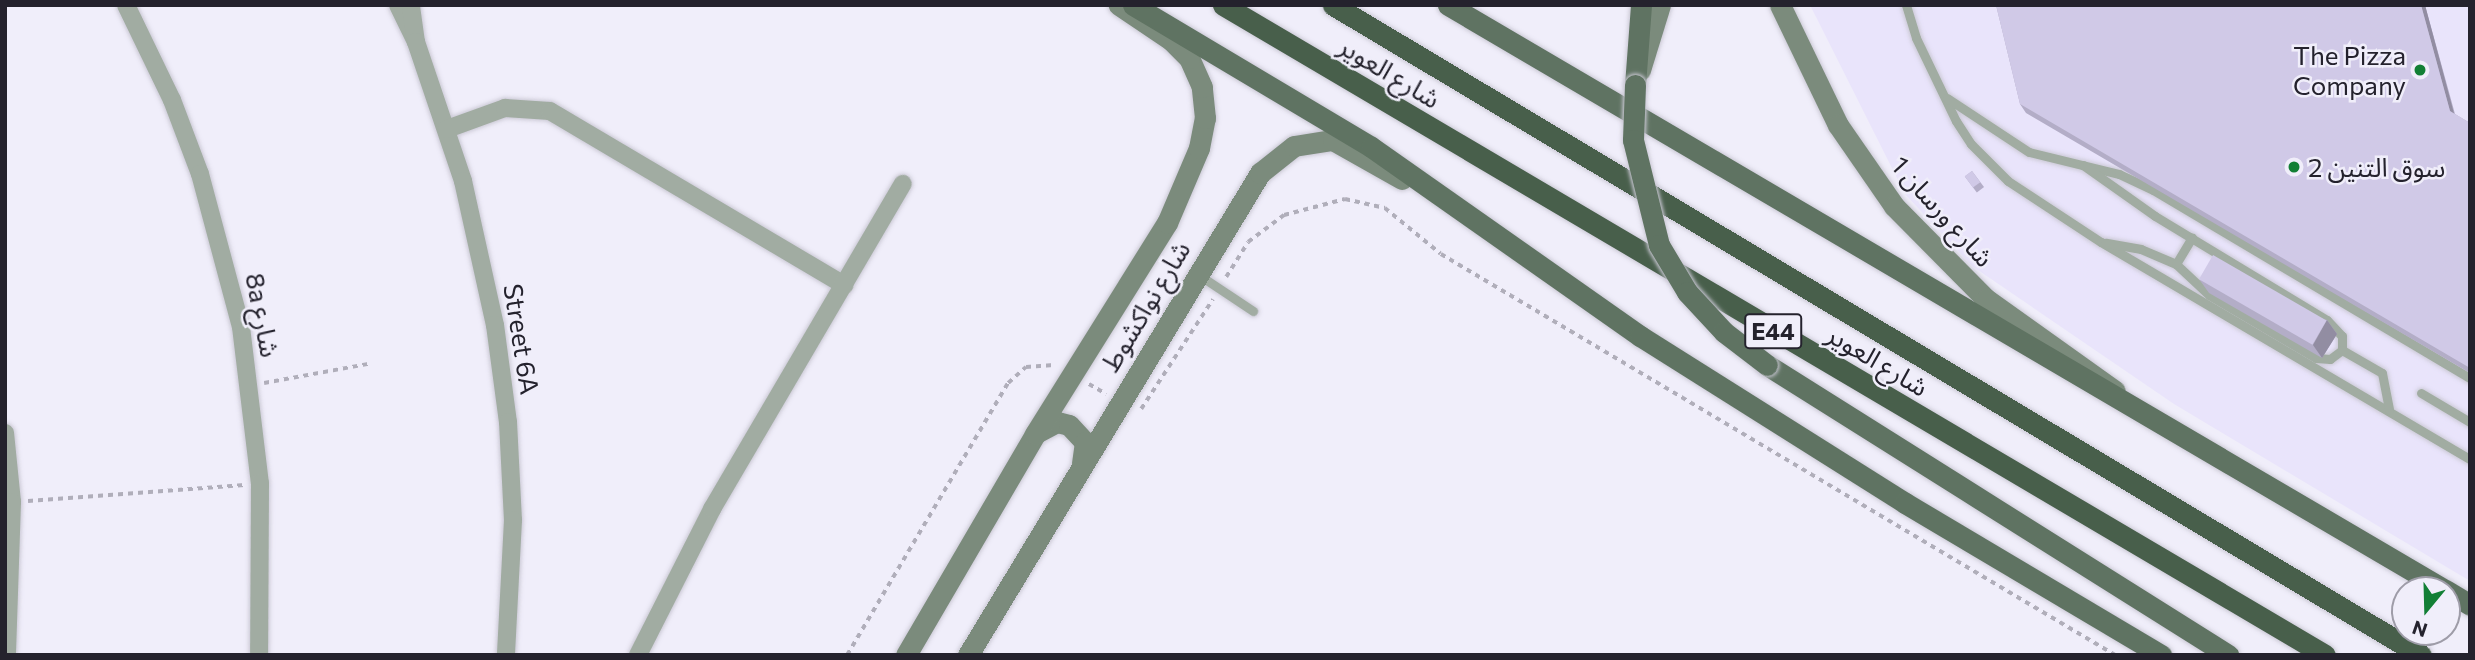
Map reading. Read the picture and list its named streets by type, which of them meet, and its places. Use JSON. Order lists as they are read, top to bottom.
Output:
{
  "streets": {
    "highway": ["شارع العوير", "E44"],
    "street": [
      "شارع ورسان 1",
      "شارع نواكشوط",
      "8a شارع",
      "Street 6A"
    ]
  },
  "places": ["The Pizza Company", "سوق التنين 2"],
  "north": "bottom"
}
